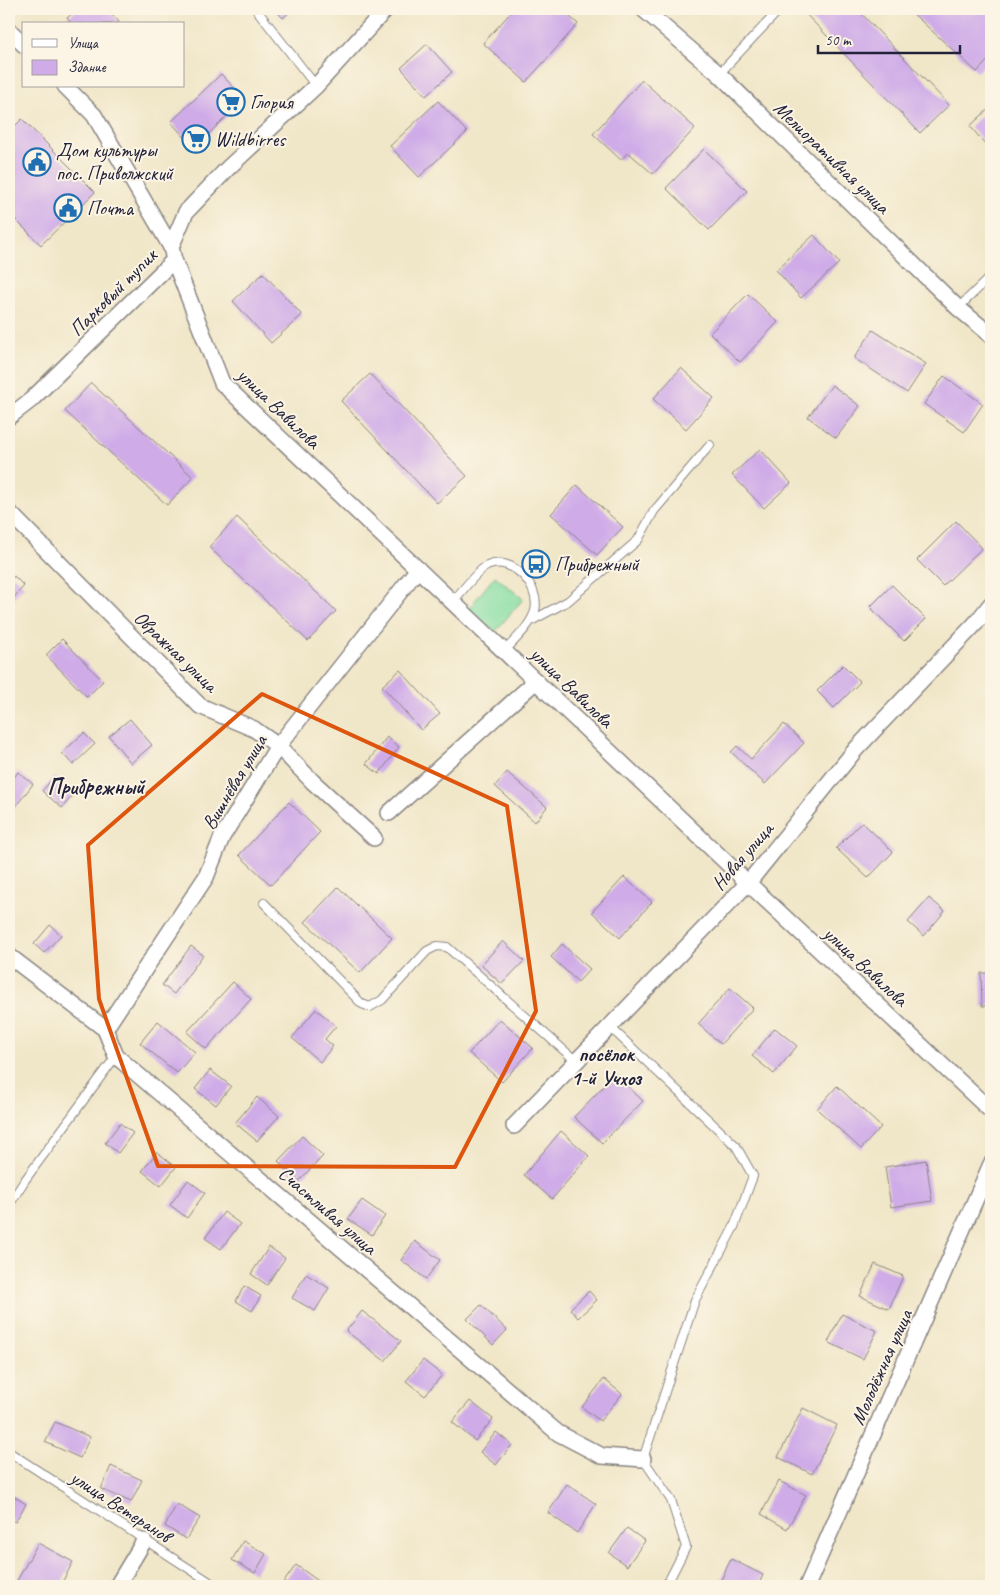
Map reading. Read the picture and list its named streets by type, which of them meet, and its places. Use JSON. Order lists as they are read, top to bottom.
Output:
{
  "streets": {
    "street": [
      "Мелиоративная улица",
      "Парковый тупик",
      "улица Вавилова",
      "Овражная улица",
      "Вишнёвая улица",
      "Новая улица",
      "Счастливая улица",
      "Молодёжная улица"
    ],
    "lane": ["улица Ветеранов"]
  },
  "crossings": [
    ["Парковый тупик", "улица Вавилова"],
    ["улица Вавилова", "Вишнёвая улица"],
    ["улица Вавилова", "Новая улица"],
    ["Овражная улица", "Вишнёвая улица"],
    ["Вишнёвая улица", "Счастливая улица"]
  ],
  "districts": ["Прибрежный", "посёлок 1-й Учхоз"],
  "places": {
    "supermarket": ["Глория", "Wildbirres"],
    "public building": ["Дом культуры пос. Приволжский", "Почта"],
    "bus stop": ["Прибрежный"]
  },
  "legend": ["Улица", "Здание"],
  "scale_bar": "50 m"
}
